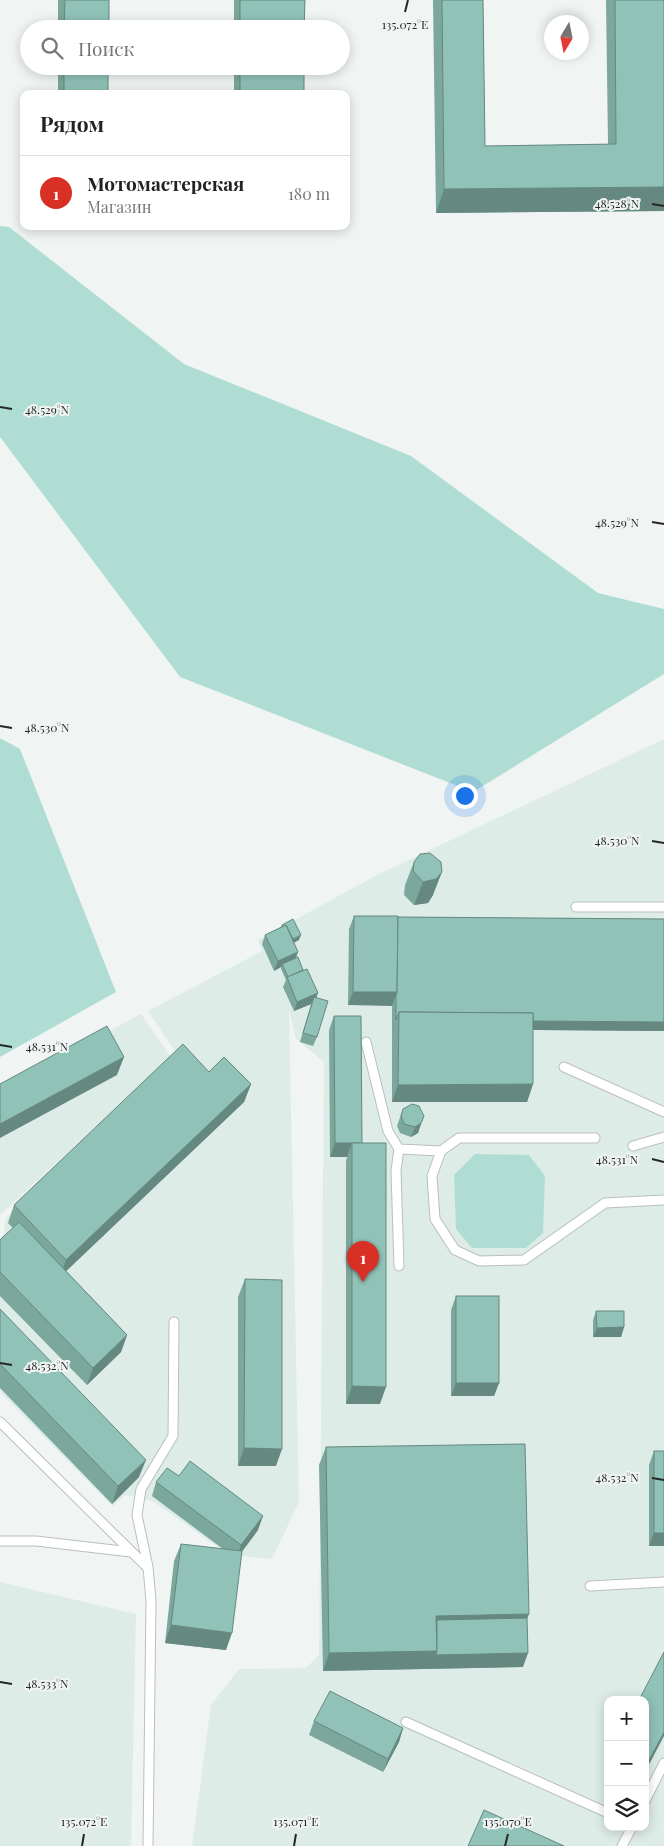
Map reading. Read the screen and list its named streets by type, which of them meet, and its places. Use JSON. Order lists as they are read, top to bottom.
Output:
{
  "north": "bottom",
  "page": {
    "search": "Поиск",
    "heading": "Рядом",
    "list": [
      {
        "mark": "1",
        "name": "Мотомастерская",
        "note": "Магазин",
        "value": "180 m"
      }
    ],
    "pins": "1",
    "map_buttons": ["+", "−"]
  },
  "coordinates": [
    "135.072°E",
    "48.528°N",
    "48.529°N",
    "48.530°N",
    "48.531°N",
    "48.532°N",
    "48.533°N",
    "135.071°E",
    "135.070°E"
  ]
}
